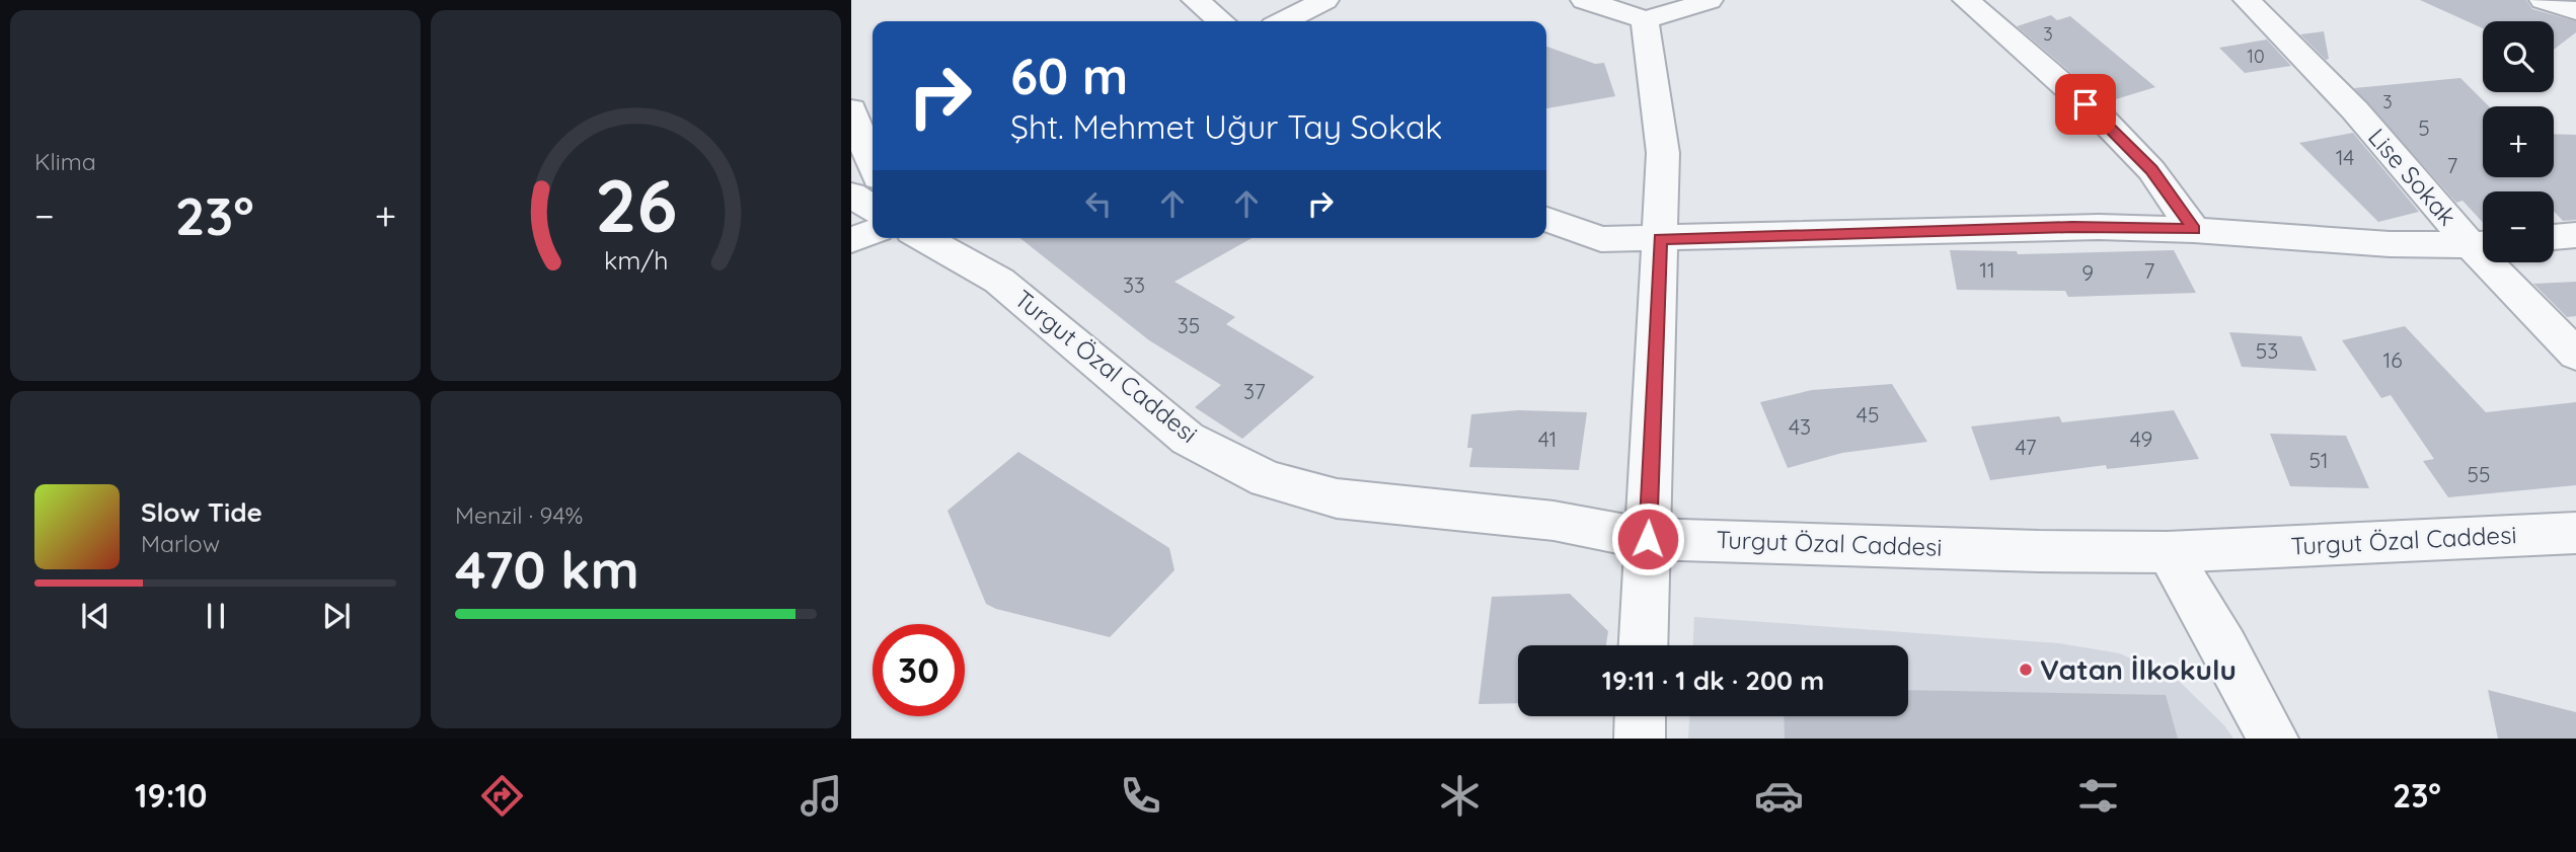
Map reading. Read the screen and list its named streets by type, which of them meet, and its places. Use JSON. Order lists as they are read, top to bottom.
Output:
{
  "streets": {
    "street": ["Lise Sokak", "Turgut Özal Caddesi"]
  },
  "places": ["Vatan İlkokulu"],
  "house_numbers": [
    "3",
    "10",
    "3",
    "5",
    "14",
    "7",
    "11",
    "7",
    "9",
    "33",
    "35",
    "53",
    "16",
    "37",
    "45",
    "43",
    "41",
    "49",
    "47",
    "51",
    "55"
  ],
  "page": {
    "tile": [
      "Klima",
      ["Menzil · 94%", "470 km"]
    ],
    "map_buttons": ["+", "−"],
    "turn": ["60 m", "Şht. Mehmet Uğur Tay Sokak"],
    "heat": ["−", "23°", "+"],
    "song": ["Slow Tide", "Marlow"],
    "limit": "30",
    "trip": "19:11 · 1 dk · 200 m",
    "tabs": ["19:10", "23°"],
    "gauge": ["26", "km/h"]
  }
}
